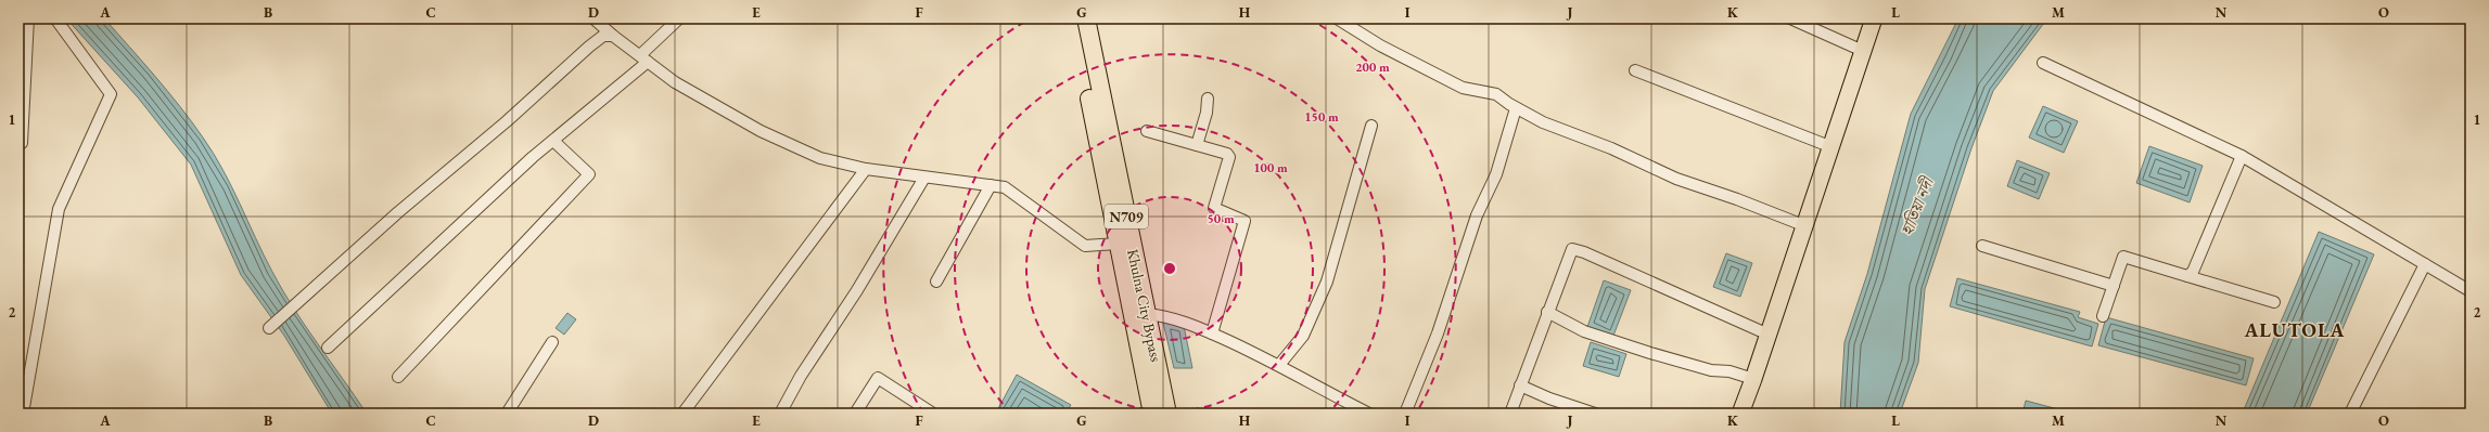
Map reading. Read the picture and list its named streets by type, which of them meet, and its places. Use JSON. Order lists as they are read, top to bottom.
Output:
{
  "streets": {
    "highway": ["N709", "Khulna City Bypass"]
  },
  "districts": ["ALUTOLA"],
  "water": ["হাতিয়া নদী"],
  "grid": {
    "columns": [
      "A",
      "B",
      "C",
      "D",
      "E",
      "F",
      "G",
      "H",
      "I",
      "J",
      "K",
      "L",
      "M",
      "N",
      "O"
    ],
    "rows": ["1", "2"]
  },
  "rings": [
    "200 m",
    "150 m",
    "100 m",
    "50 m"
  ]
}
